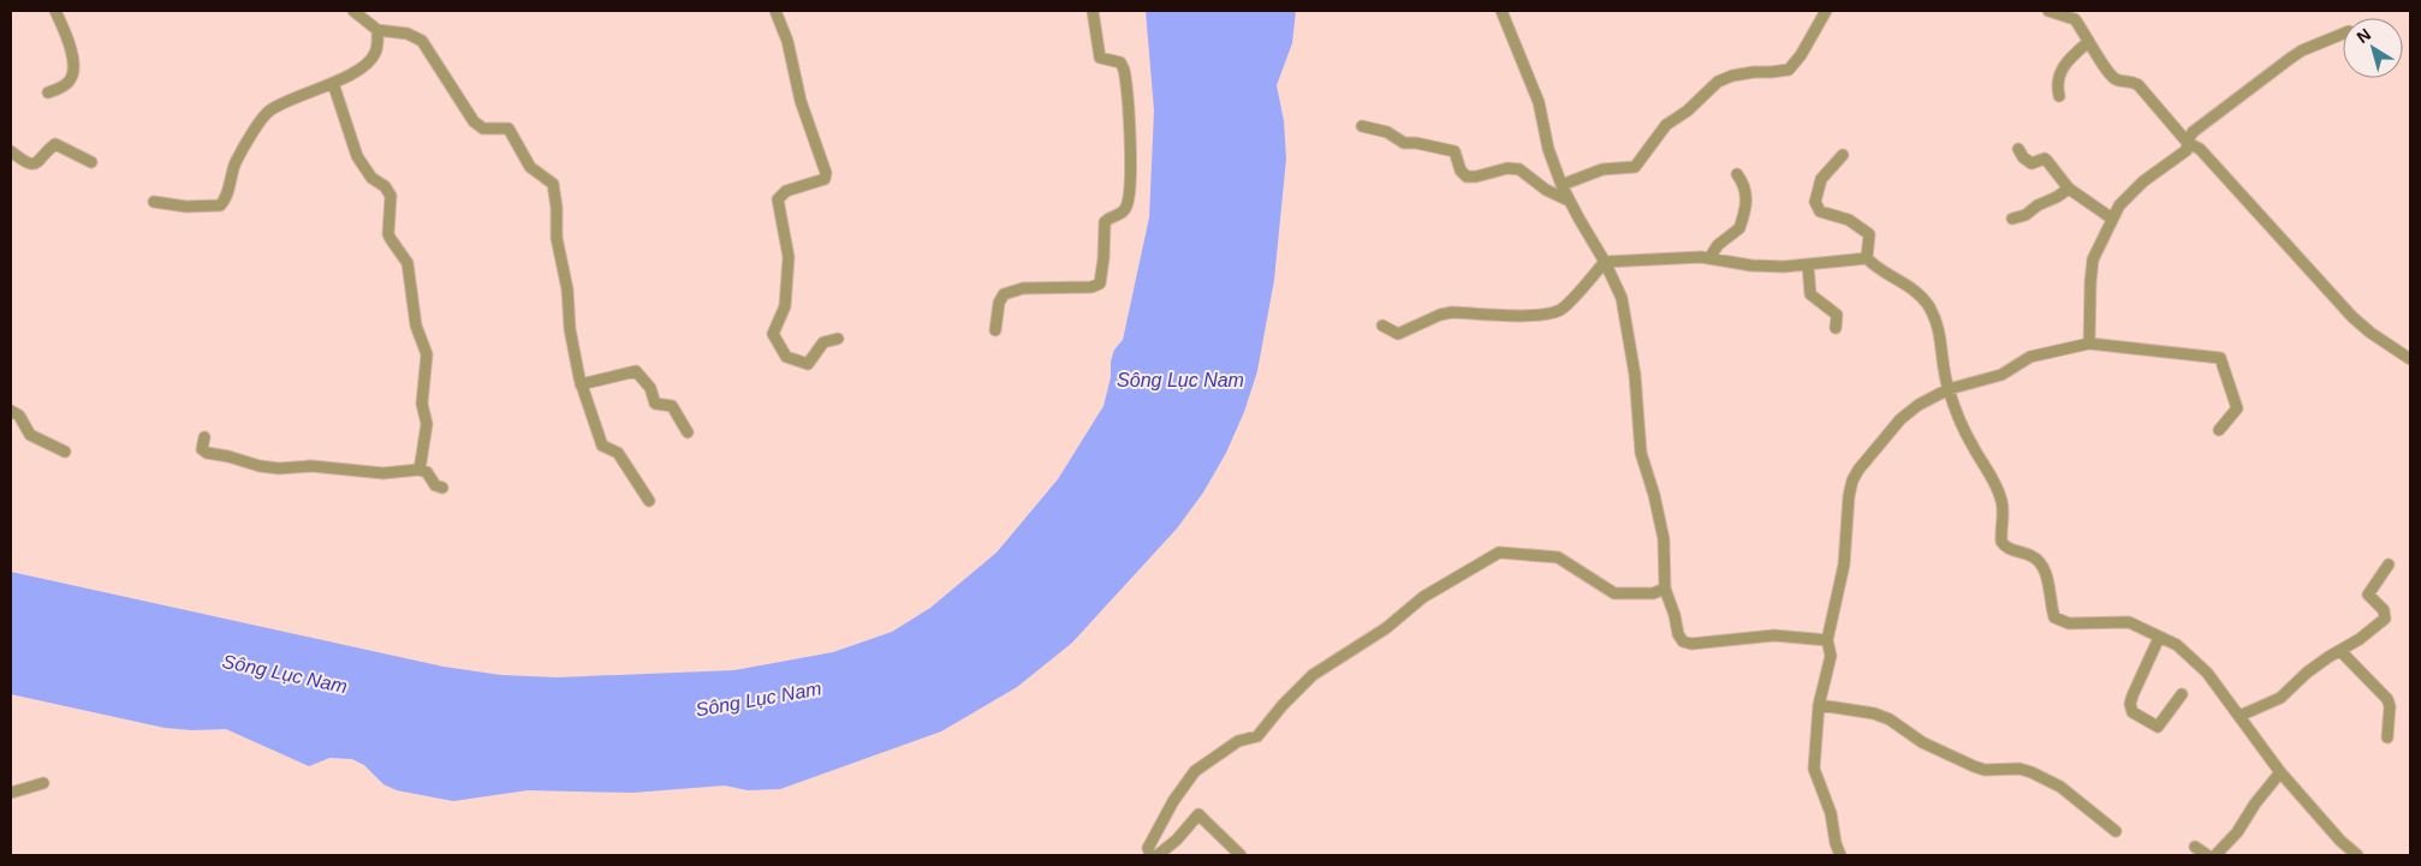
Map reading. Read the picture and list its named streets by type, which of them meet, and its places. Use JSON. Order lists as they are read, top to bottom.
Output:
{
  "water": ["Sông Lục Nam"],
  "north": "top left"
}
